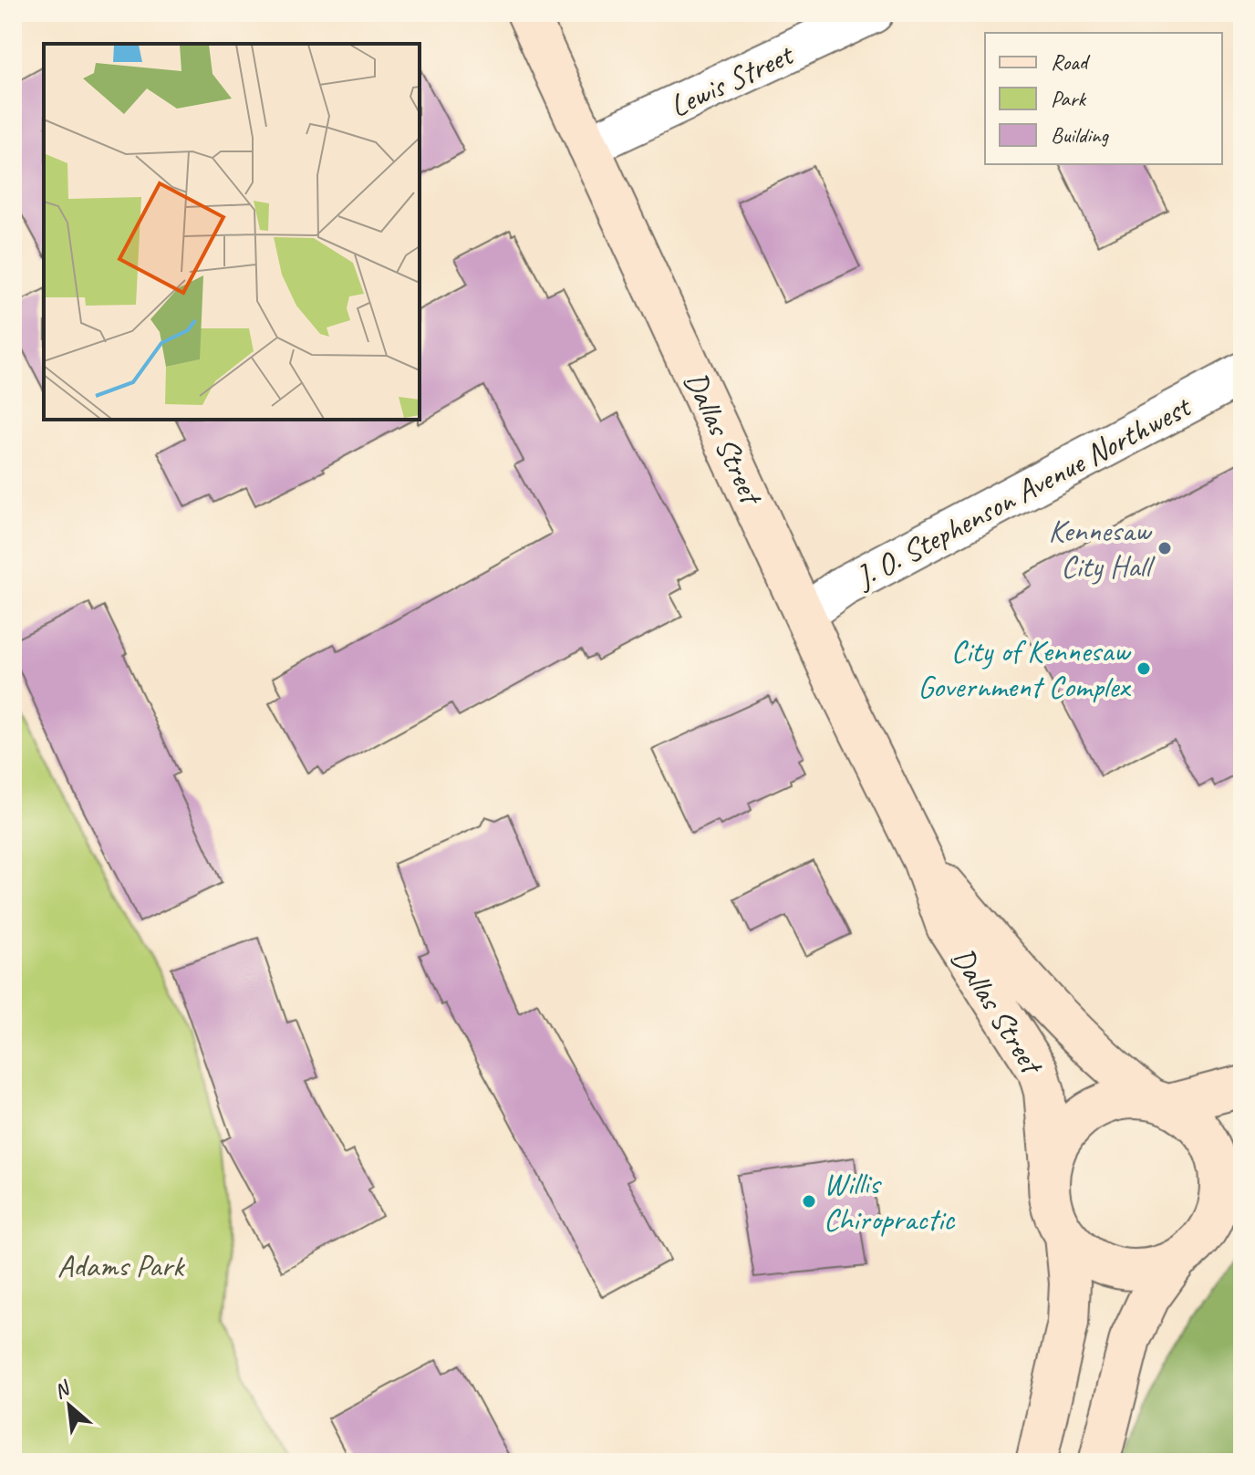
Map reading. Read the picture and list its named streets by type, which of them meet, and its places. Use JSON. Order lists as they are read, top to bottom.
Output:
{
  "streets": {
    "street": ["Lewis Street", "Dallas Street", "J. O. Stephenson Avenue Northwest"]
  },
  "crossings": [
    ["Lewis Street", "Dallas Street"],
    ["Dallas Street", "J. O. Stephenson Avenue Northwest"]
  ],
  "parks": ["Adams Park"],
  "places": ["Kennesaw City Hall", "City of Kennesaw Government Complex", "Willis Chiropractic"],
  "legend": ["Road", "Park", "Building"],
  "north": "top left"
}
